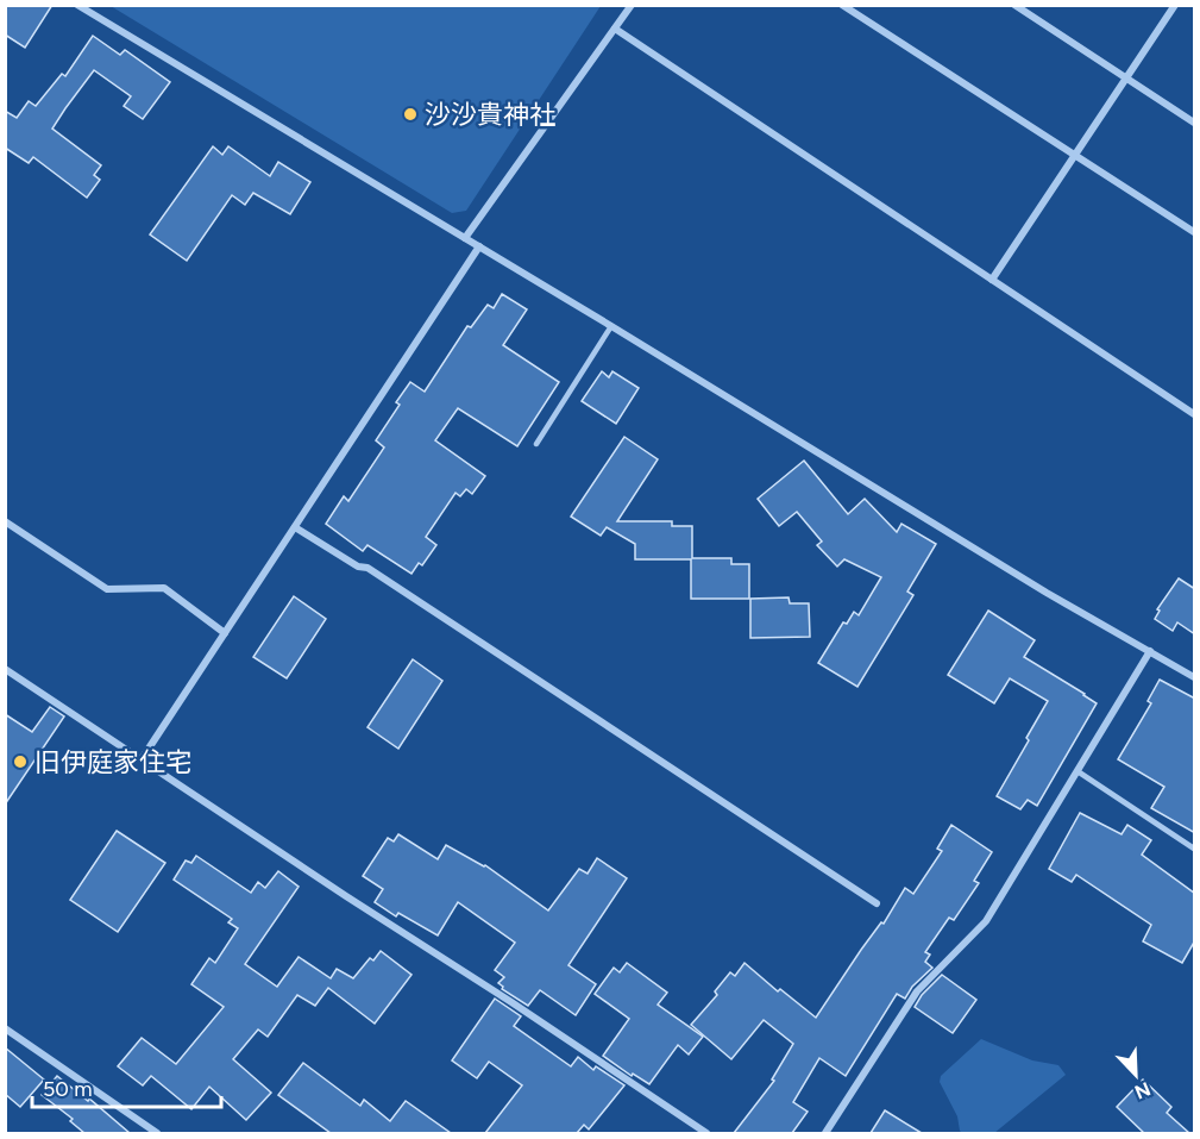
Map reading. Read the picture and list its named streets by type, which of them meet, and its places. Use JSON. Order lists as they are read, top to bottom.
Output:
{
  "places": ["沙沙貴神社", "旧伊庭家住宅"],
  "scale_bar": "50 m",
  "north": "bottom right"
}
